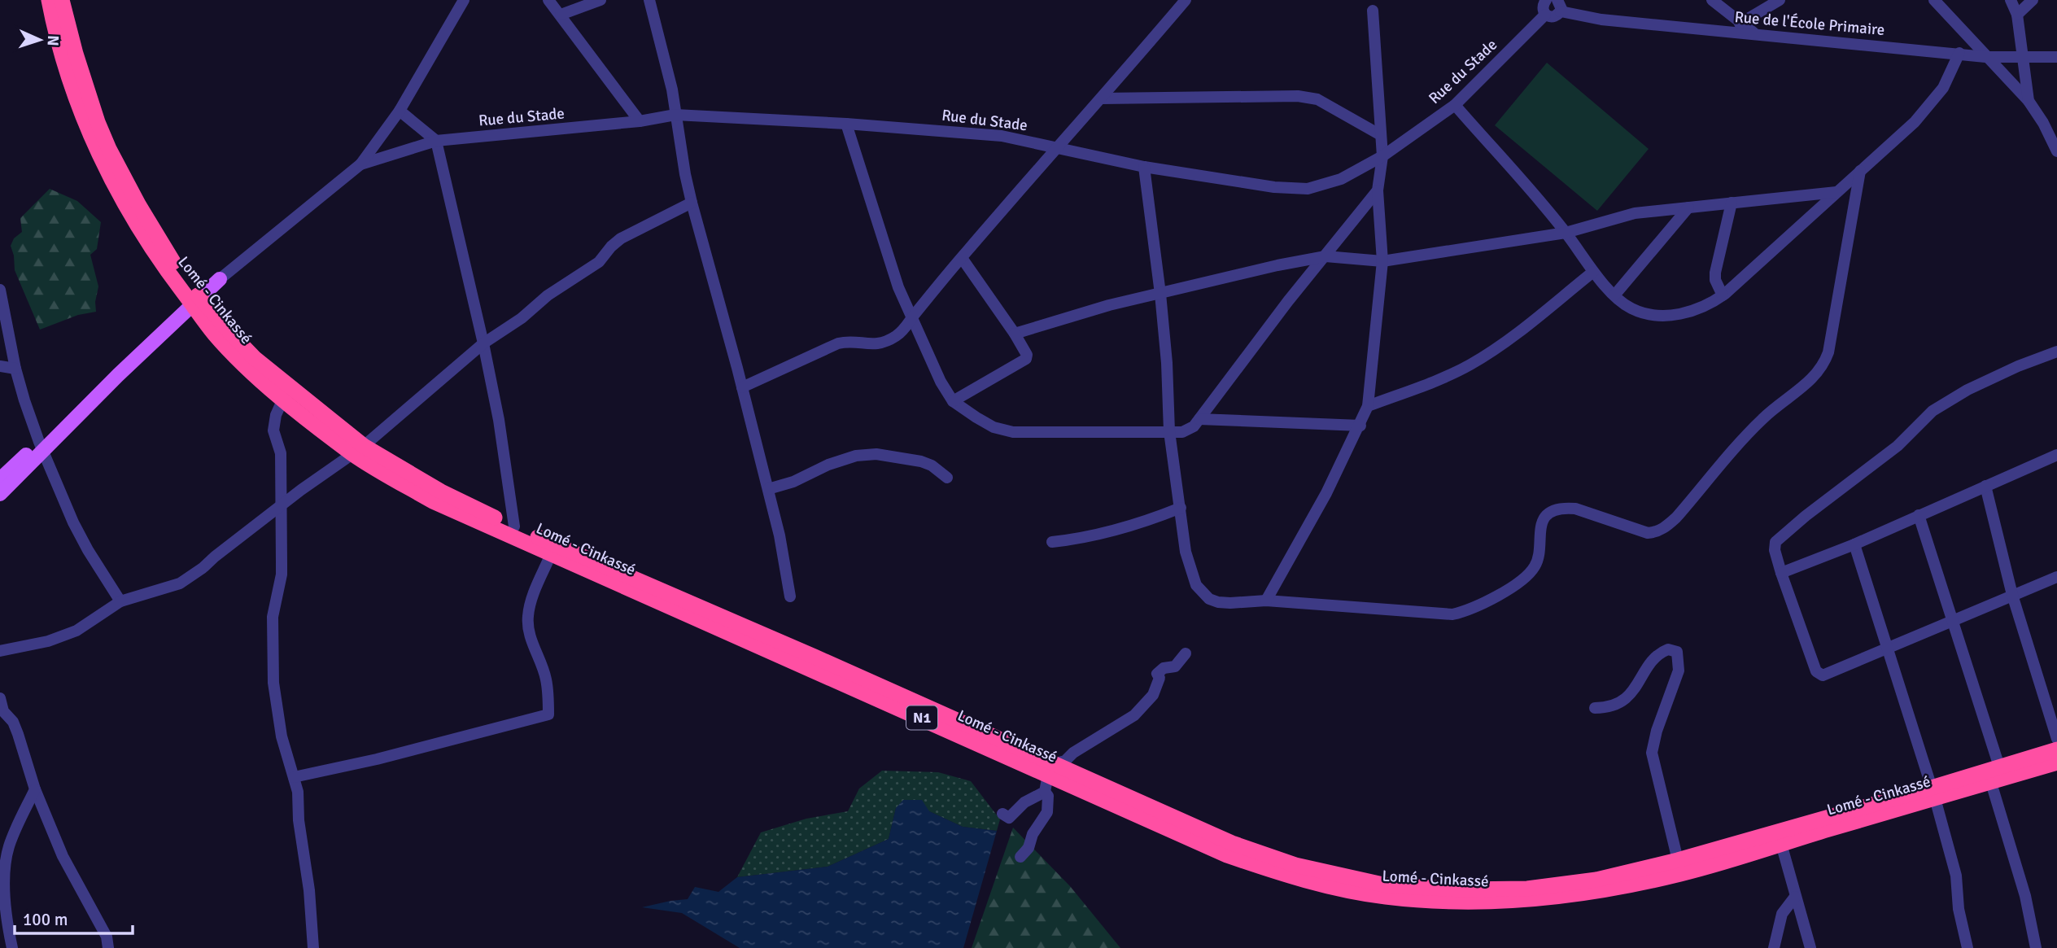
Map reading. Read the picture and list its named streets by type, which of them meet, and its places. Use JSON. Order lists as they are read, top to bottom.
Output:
{
  "streets": {
    "highway": ["Lomé - Cinkassé", "N1"],
    "street": ["Rue de l'École Primaire", "Rue du Stade"]
  },
  "scale_bar": "100 m",
  "north": "right"
}
